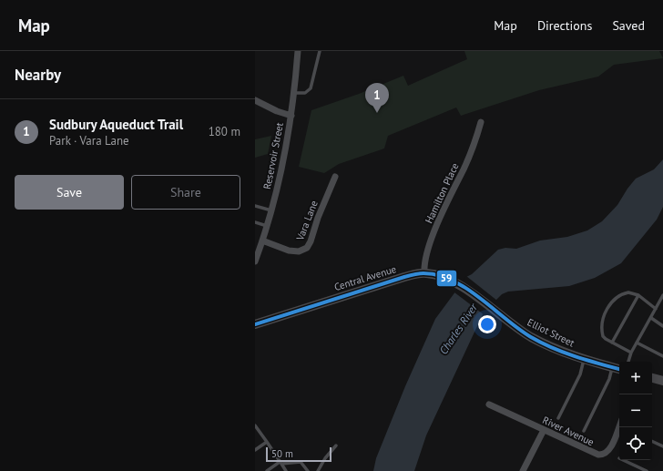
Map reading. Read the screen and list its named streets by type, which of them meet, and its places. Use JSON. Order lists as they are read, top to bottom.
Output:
{
  "streets": {
    "main road": ["Central Avenue", "Elliot Street"],
    "street": [
      "Reservoir Street",
      "Hamilton Place",
      "Vara Lane",
      "River Avenue"
    ]
  },
  "crossings": [
    ["Reservoir Street", "Vara Lane"],
    ["Hamilton Place", "Central Avenue"],
    ["Central Avenue", "Elliot Street"]
  ],
  "water": ["Charles River"],
  "lines": ["transit line 59"],
  "scale_bar": "50 m",
  "page": {
    "header": "Map",
    "nav": ["Map", "Directions", "Saved"],
    "heading": "Nearby",
    "pins": "1",
    "list": [
      {
        "mark": "1",
        "name": "Sudbury Aqueduct Trail",
        "note": "Park · Vara Lane",
        "value": "180 m"
      }
    ],
    "buttons": ["Save", "Share"],
    "map_buttons": ["+", "−"],
    "scale": "50 m"
  }
}
